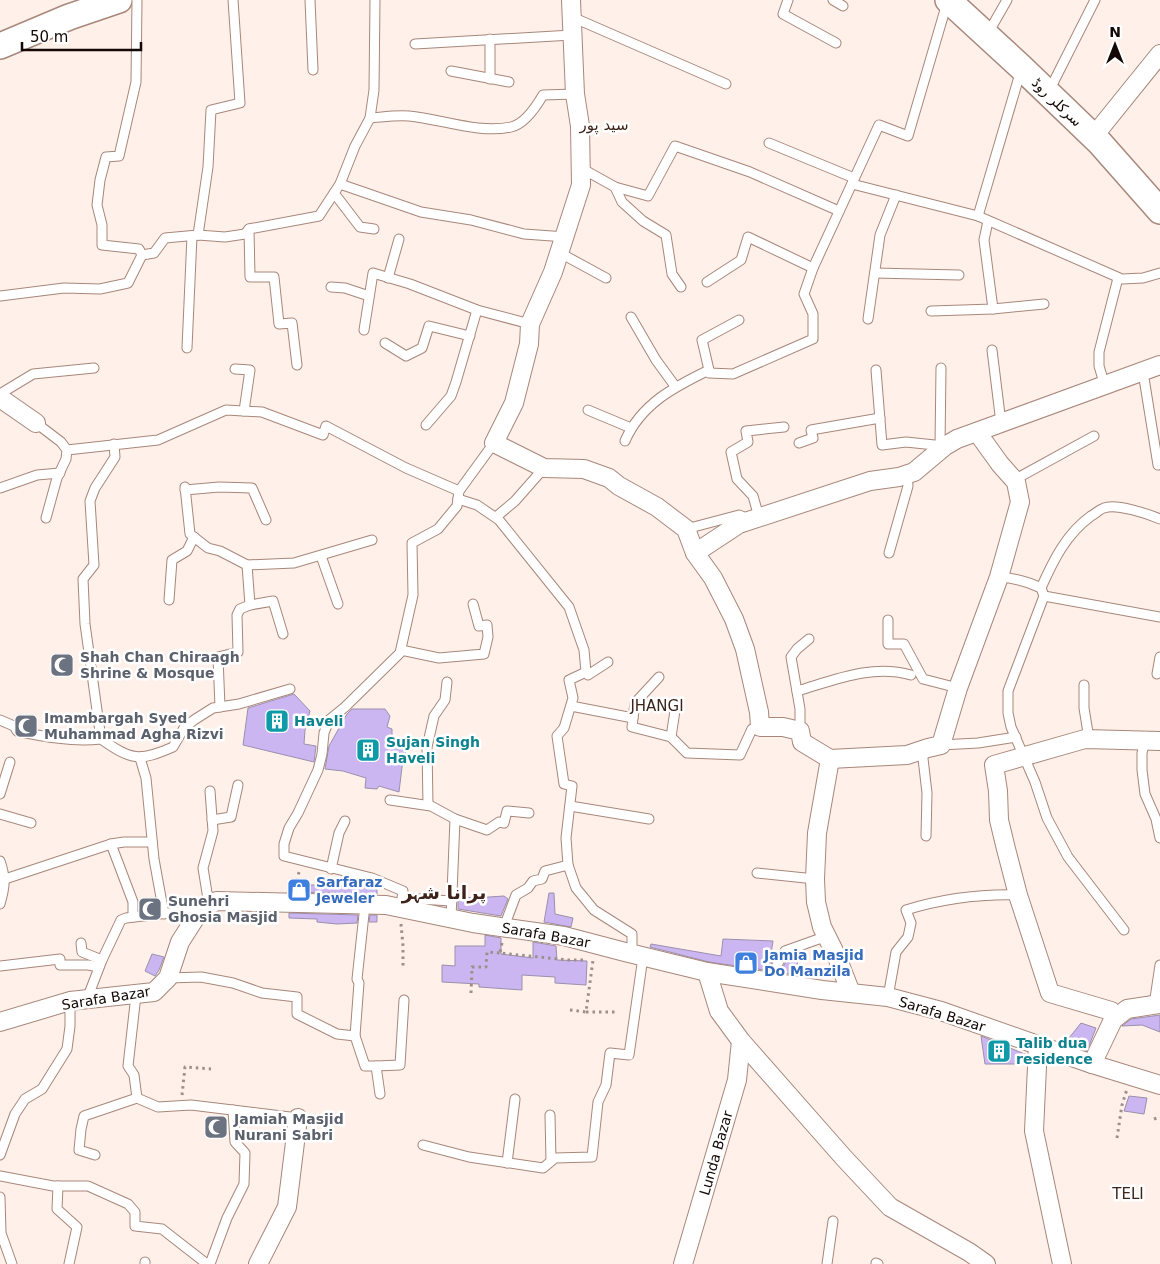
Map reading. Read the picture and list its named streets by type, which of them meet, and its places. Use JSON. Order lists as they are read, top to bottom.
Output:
{
  "streets": {
    "street": ["سرکلر روڈ", "Sarafa Bazar", "Lunda Bazar"]
  },
  "districts": [
    "سید پور",
    "JHANGI",
    "پرانا شہر",
    "TELI"
  ],
  "places": {
    "mosque": [
      "Shah Chan Chiraagh Shrine & Mosque",
      "Imambargah Syed Muhammad Agha Rizvi",
      "Sunehri Ghosia Masjid",
      "Jamiah Masjid Nurani Sabri"
    ],
    "building": ["Haveli", "Sujan Singh Haveli", "Talib dua residence"],
    "shop": ["Sarfaraz Jeweler", "Jamia Masjid Do Manzila"]
  },
  "scale_bar": "50 m",
  "north": "top"
}
